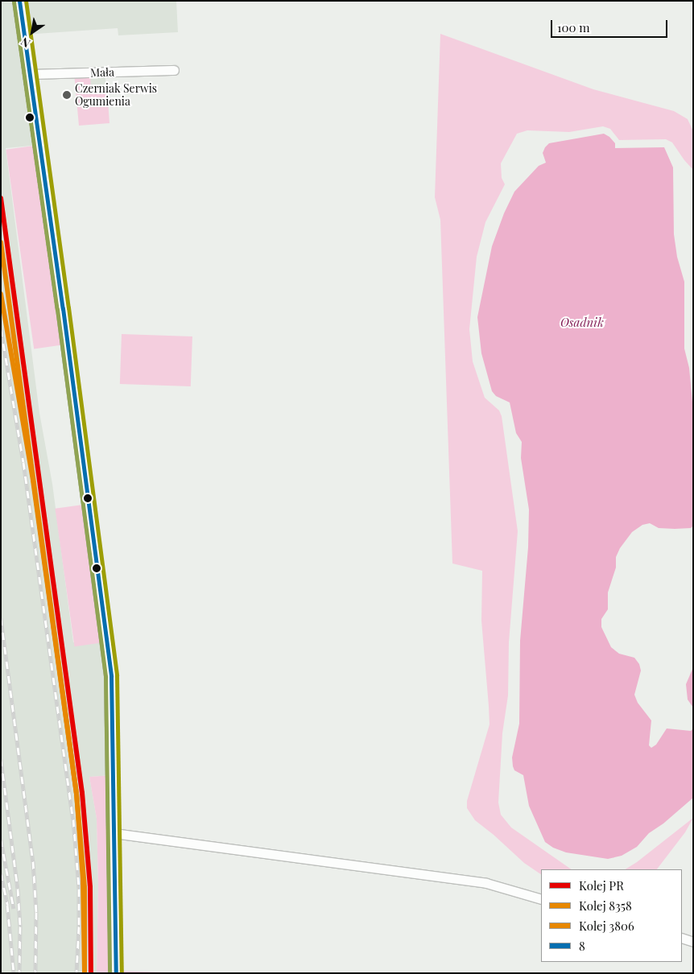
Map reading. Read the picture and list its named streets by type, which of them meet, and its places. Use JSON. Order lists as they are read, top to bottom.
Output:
{
  "streets": {
    "street": ["Mała"]
  },
  "water": ["Osadnik"],
  "places": ["Czerniak Serwis Ogumienia"],
  "lines": [
    "transit line 8",
    "rail line PR",
    "rail line 8358",
    "rail line 3806"
  ],
  "legend": [
    "Kolej PR",
    "Kolej 8358",
    "Kolej 3806",
    "8"
  ],
  "scale_bar": "100 m",
  "north": "bottom left"
}
